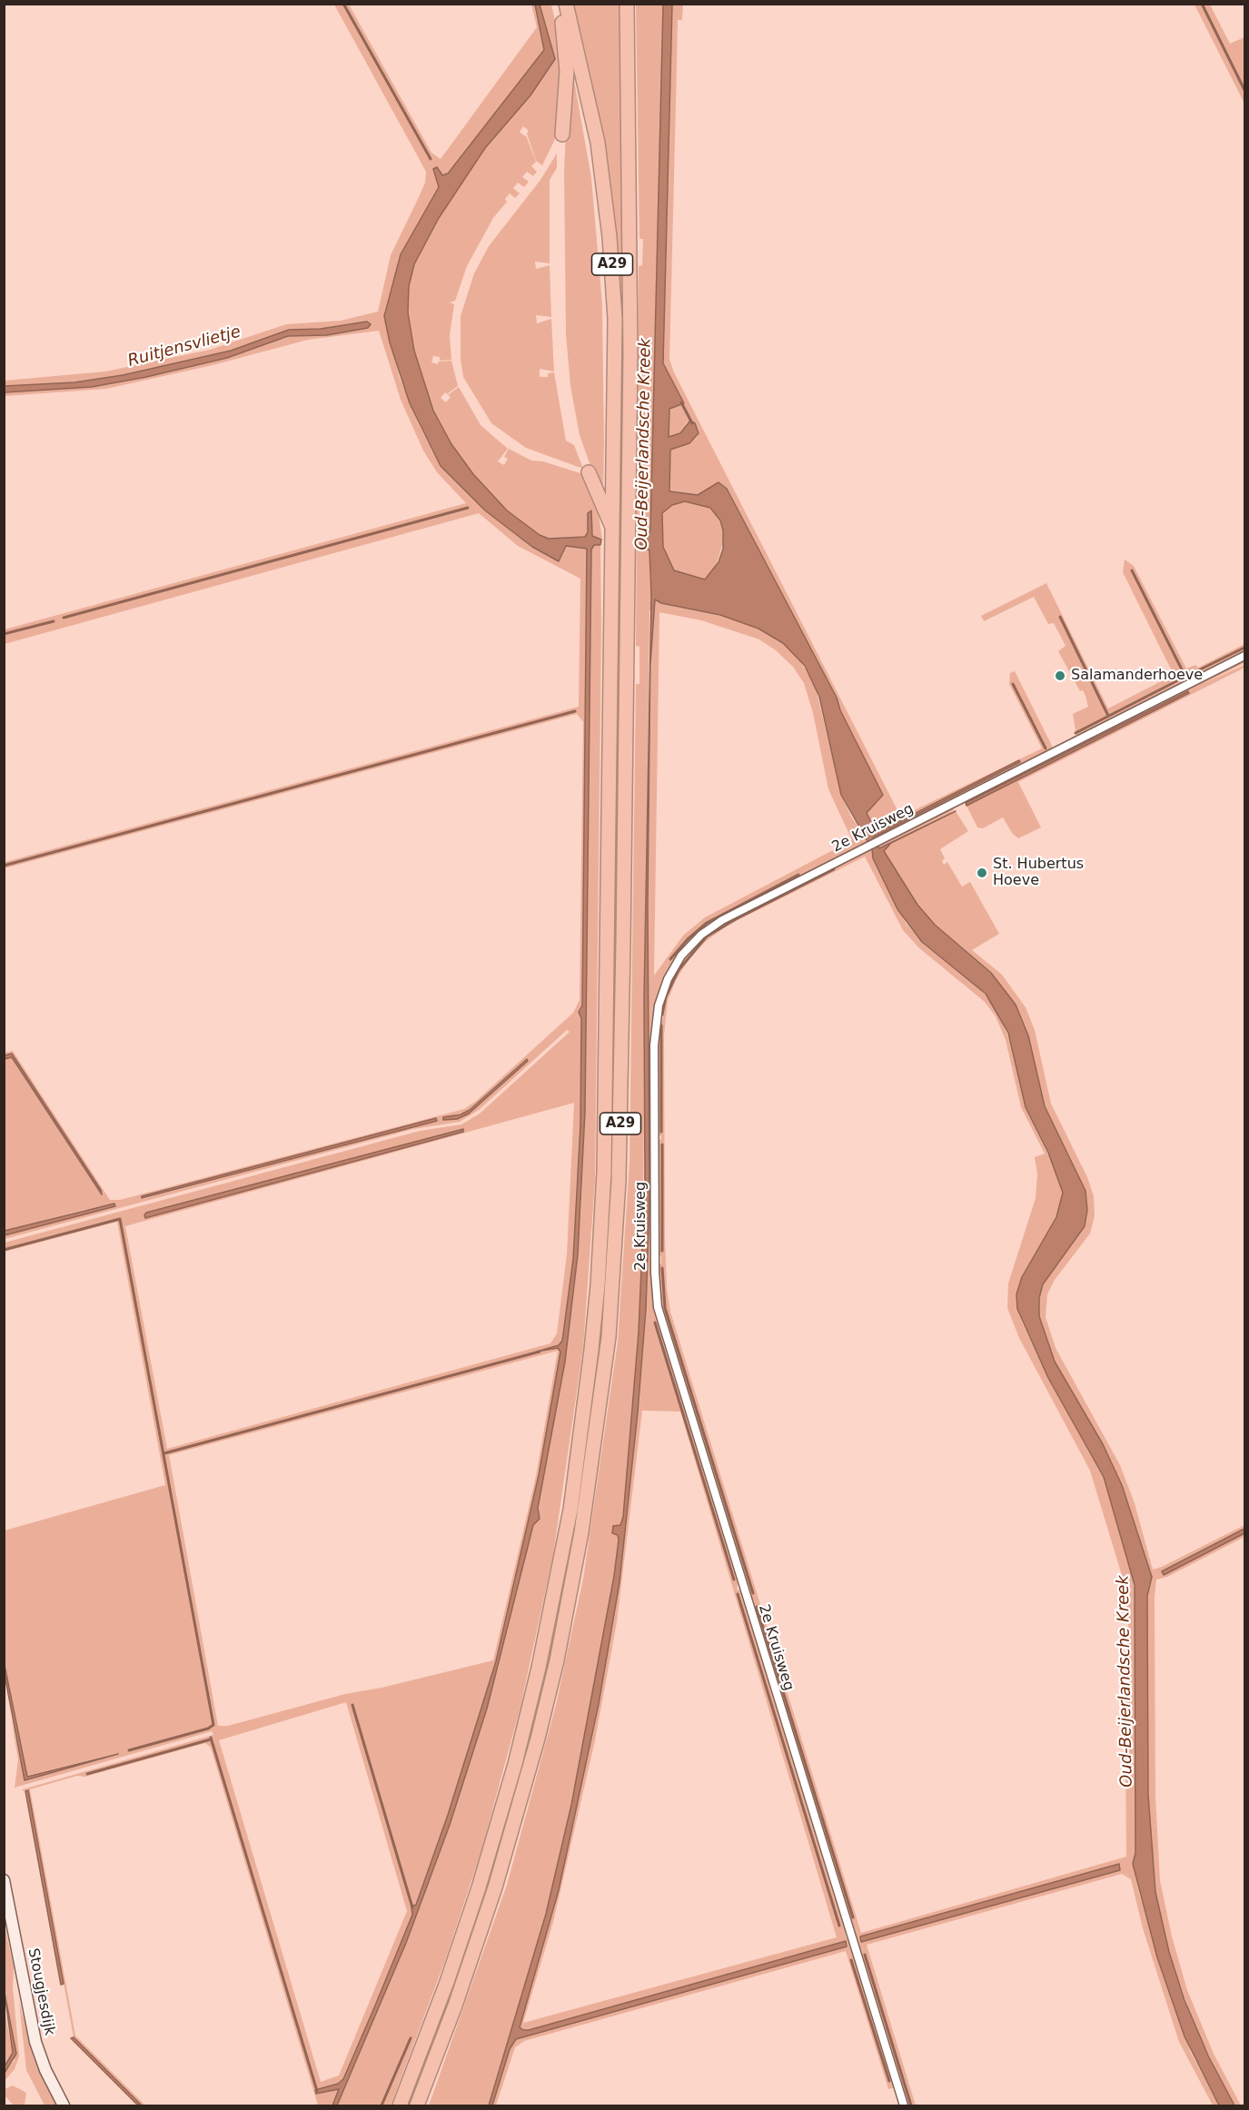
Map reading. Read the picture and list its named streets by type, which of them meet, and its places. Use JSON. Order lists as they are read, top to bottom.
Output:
{
  "streets": {
    "highway": ["A29"],
    "street": ["2e Kruisweg", "Stougjesdijk"]
  },
  "water": ["Ruitjensvlietje", "Oud-Beijerlandsche Kreek"],
  "places": ["Salamanderhoeve", "St. Hubertus Hoeve"]
}
